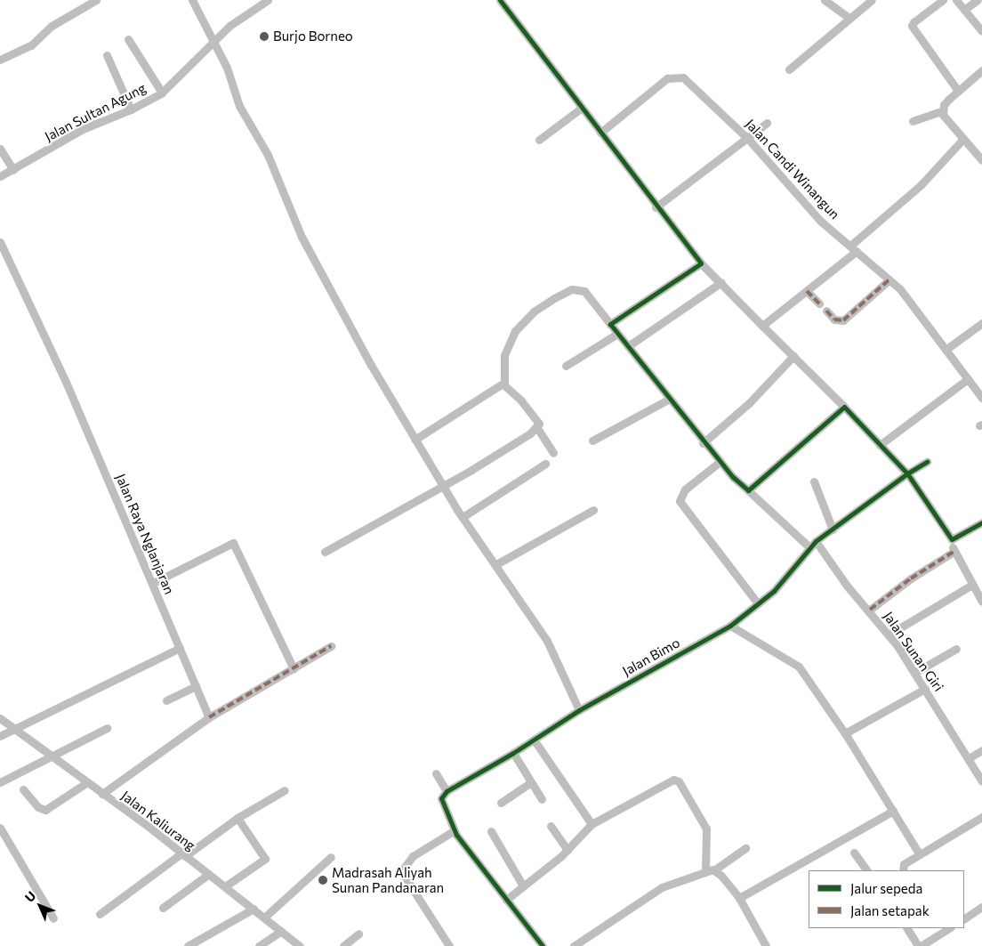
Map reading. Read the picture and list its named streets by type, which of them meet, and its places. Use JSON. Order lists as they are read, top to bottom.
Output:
{
  "streets": {
    "street": [
      "Jalan Sultan Agung",
      "Jalan Candi Winangun",
      "Jalan Raya Nglanjaran",
      "Jalan Sunan Giri",
      "Jalan Bimo",
      "Jalan Kaliurang"
    ]
  },
  "crossings": [
    ["Jalan Sunan Giri", "Jalan Bimo"]
  ],
  "places": ["Burjo Borneo", "Madrasah Aliyah Sunan Pandanaran"],
  "legend": ["Jalur sepeda", "Jalan setapak"],
  "north": "top left"
}
